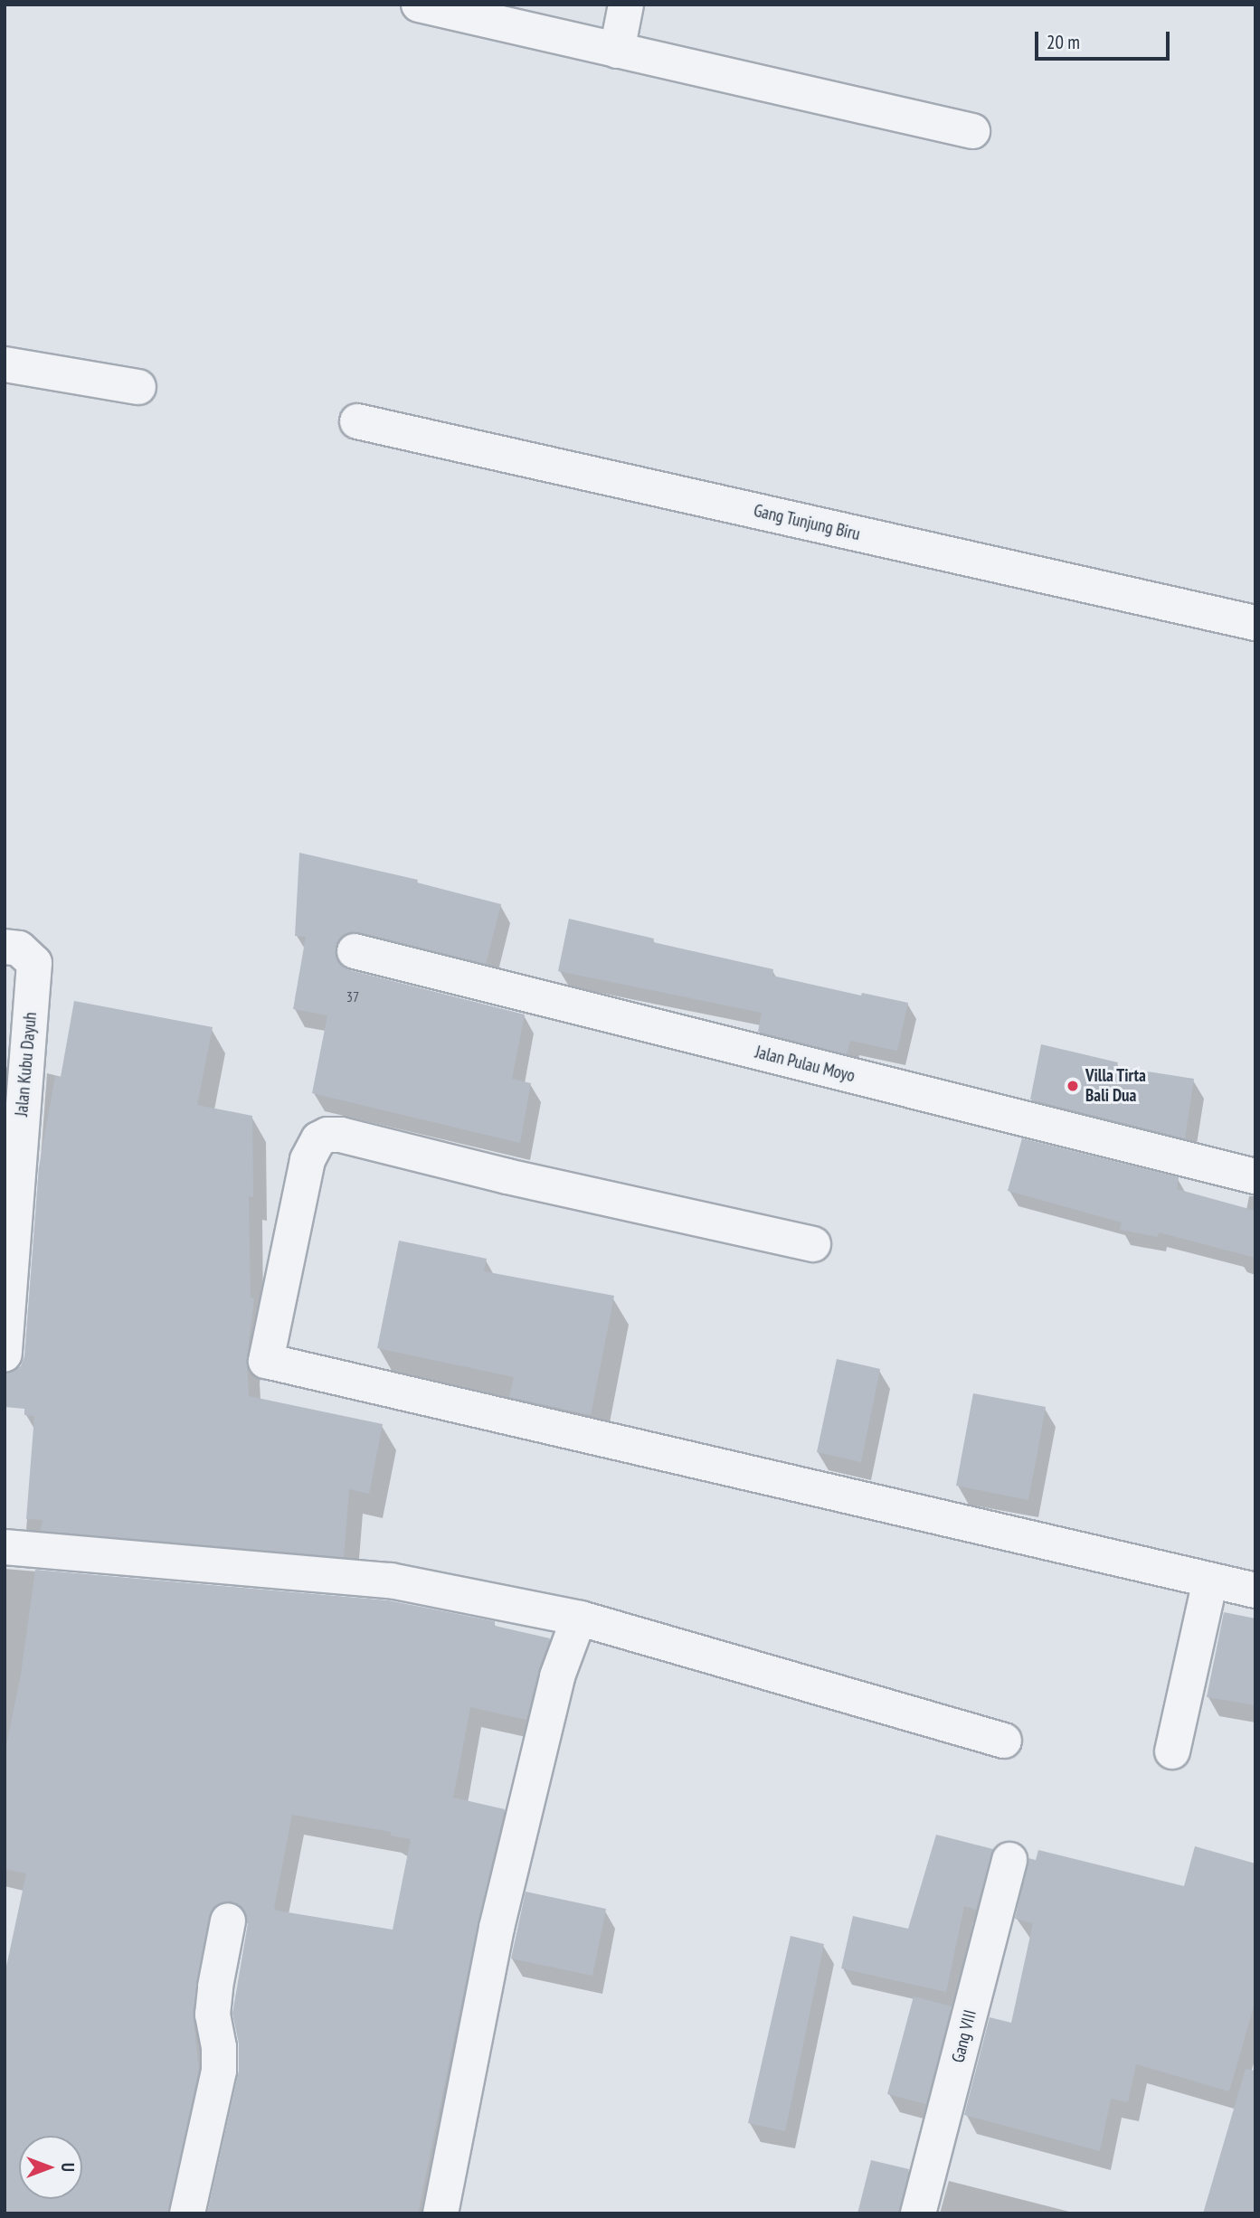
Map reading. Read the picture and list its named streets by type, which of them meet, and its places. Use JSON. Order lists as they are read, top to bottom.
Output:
{
  "streets": {
    "street": [
      "Gang Tunjung Biru",
      "Jalan Kubu Dayuh",
      "Jalan Pulau Moyo",
      "Gang VIII"
    ]
  },
  "places": ["Villa Tirta Bali Dua"],
  "house_numbers": ["37"],
  "scale_bar": "20 m",
  "north": "right"
}
